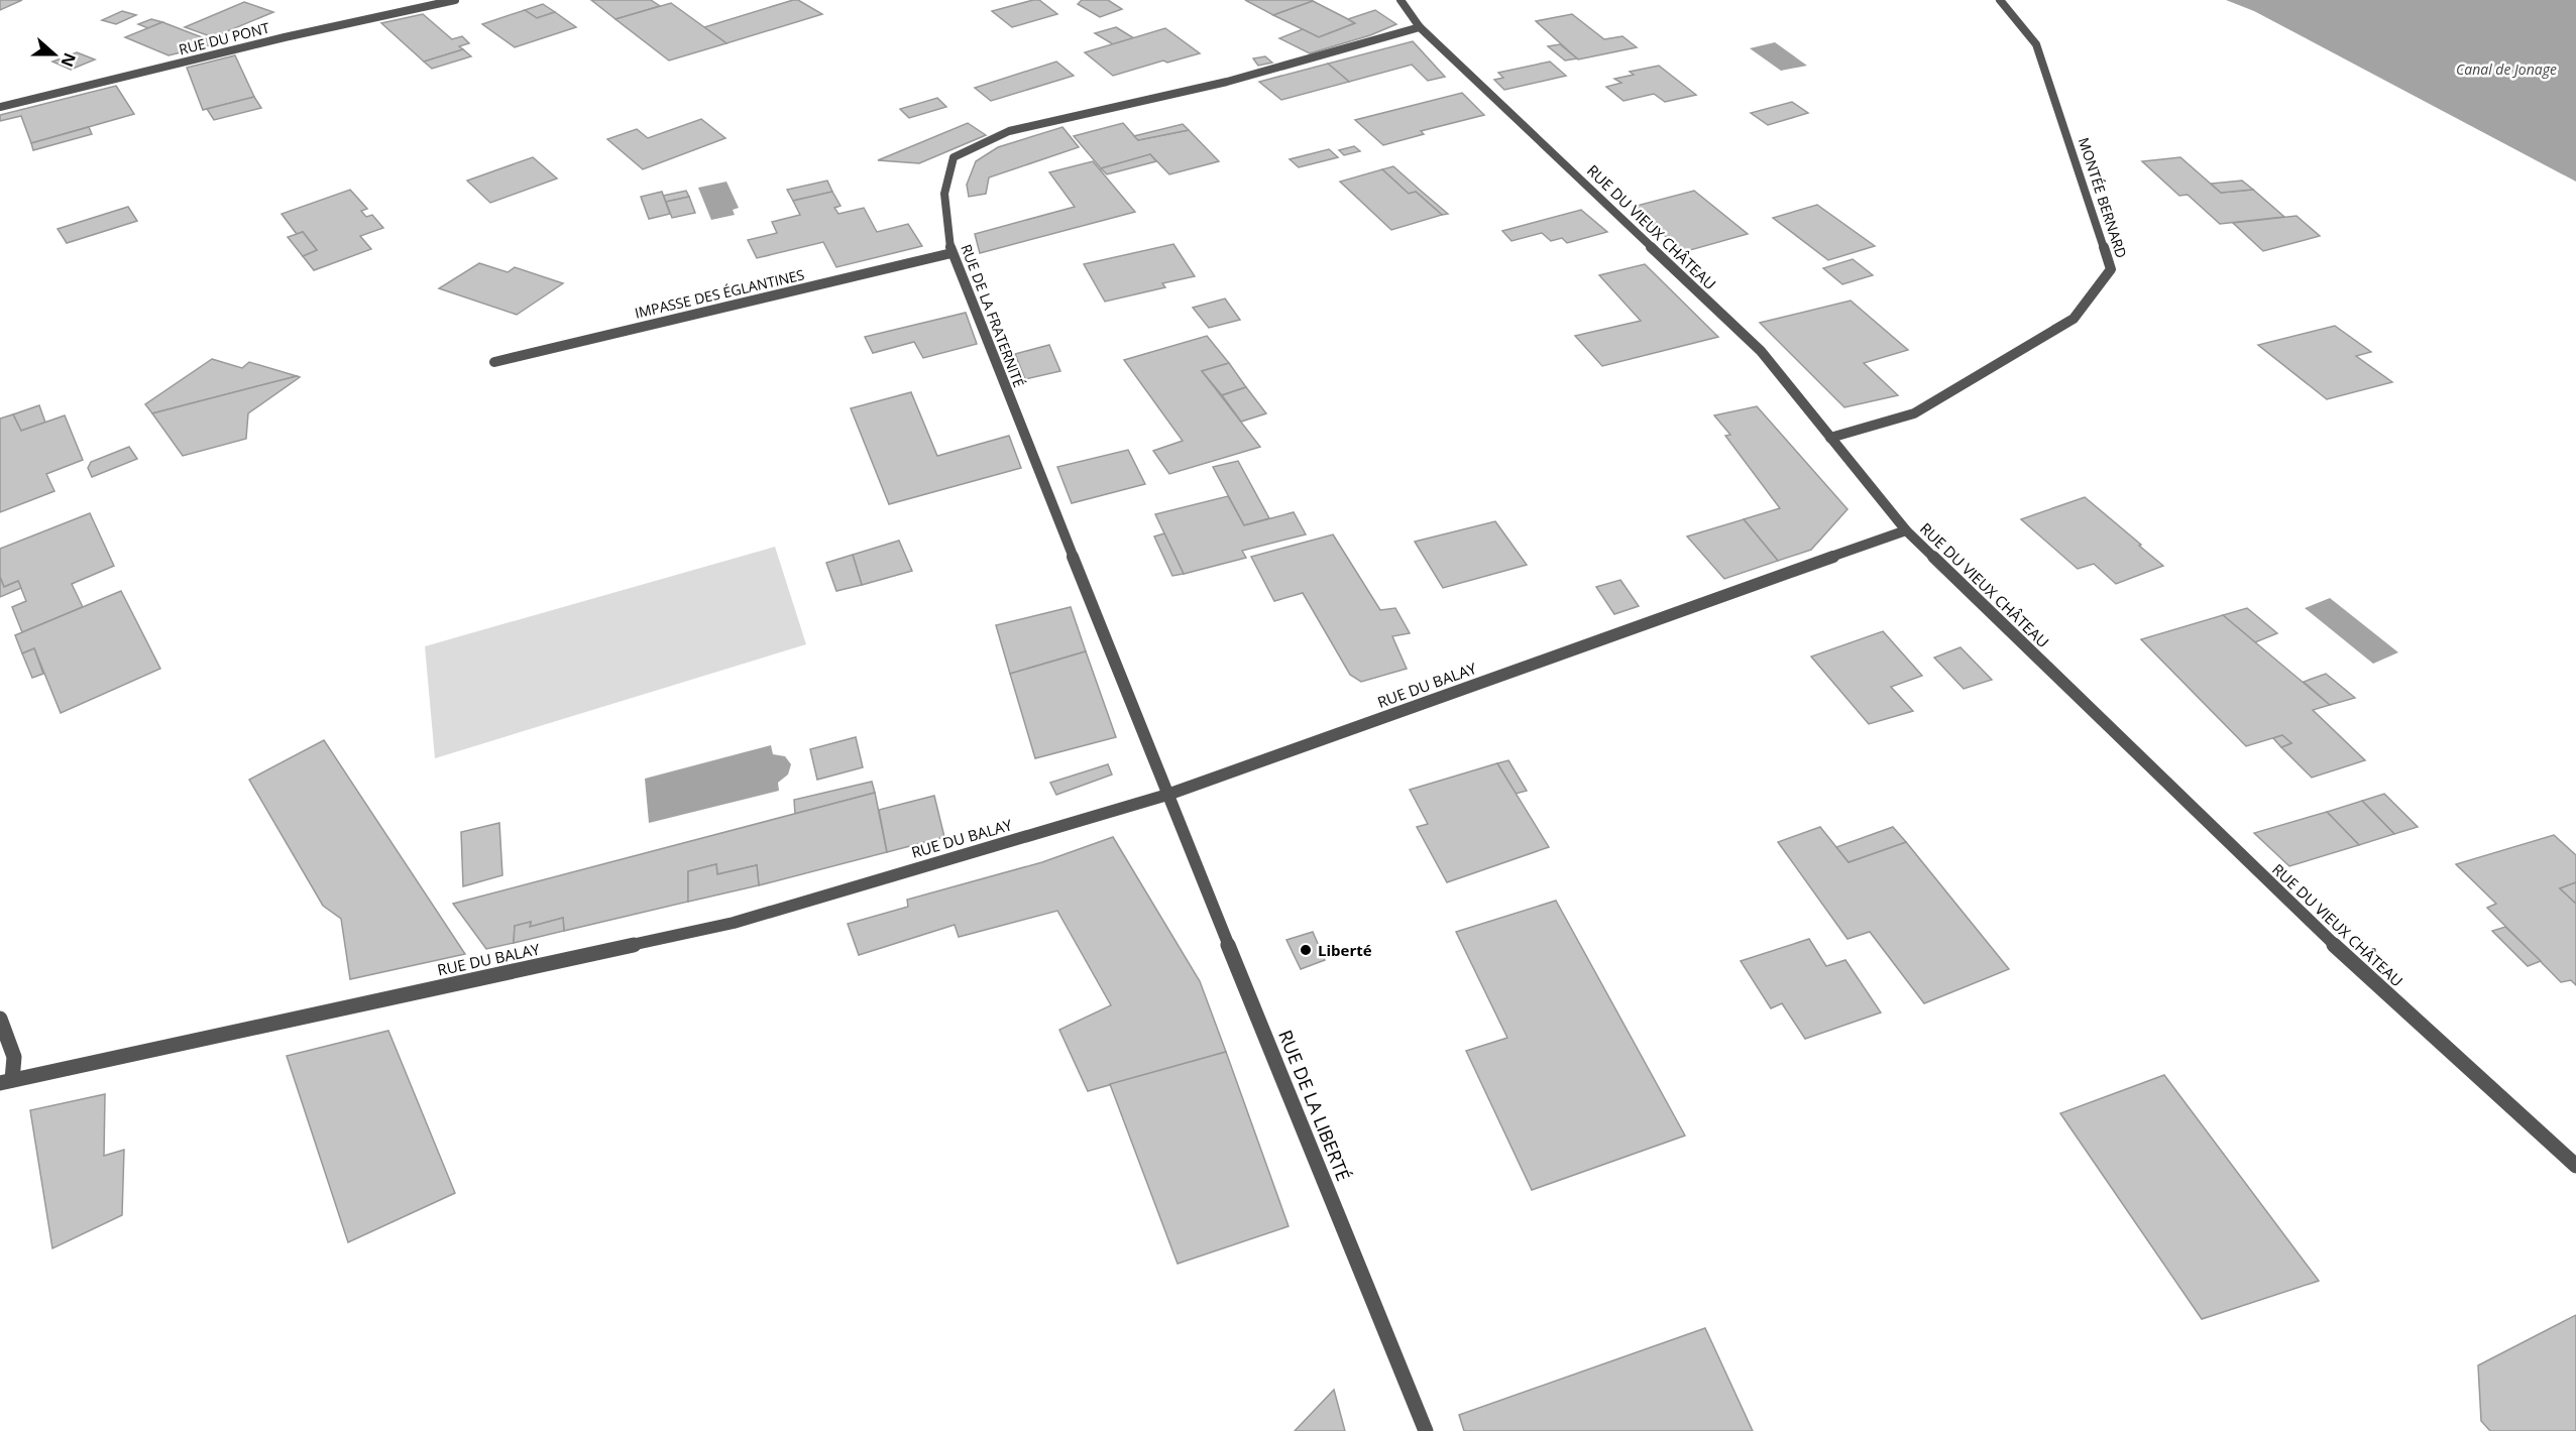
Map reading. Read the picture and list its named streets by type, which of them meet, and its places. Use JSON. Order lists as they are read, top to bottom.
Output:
{
  "streets": {
    "street": [
      "RUE DU PONT",
      "MONTÉE BERNARD",
      "RUE DU VIEUX CHÂTEAU",
      "IMPASSE DES ÉGLANTINES",
      "RUE DE LA FRATERNITÉ",
      "RUE DU BALAY",
      "RUE DE LA LIBERTÉ"
    ]
  },
  "crossings": [
    ["MONTÉE BERNARD", "RUE DU VIEUX CHÂTEAU"],
    ["RUE DU VIEUX CHÂTEAU", "RUE DE LA FRATERNITÉ"],
    ["RUE DU VIEUX CHÂTEAU", "RUE DU BALAY"],
    ["IMPASSE DES ÉGLANTINES", "RUE DE LA FRATERNITÉ"],
    ["RUE DE LA FRATERNITÉ", "RUE DU BALAY"],
    ["RUE DE LA FRATERNITÉ", "RUE DE LA LIBERTÉ"],
    ["RUE DU BALAY", "RUE DE LA LIBERTÉ"]
  ],
  "water": ["Canal de Jonage"],
  "places": ["Liberté"],
  "north": "right"
}
